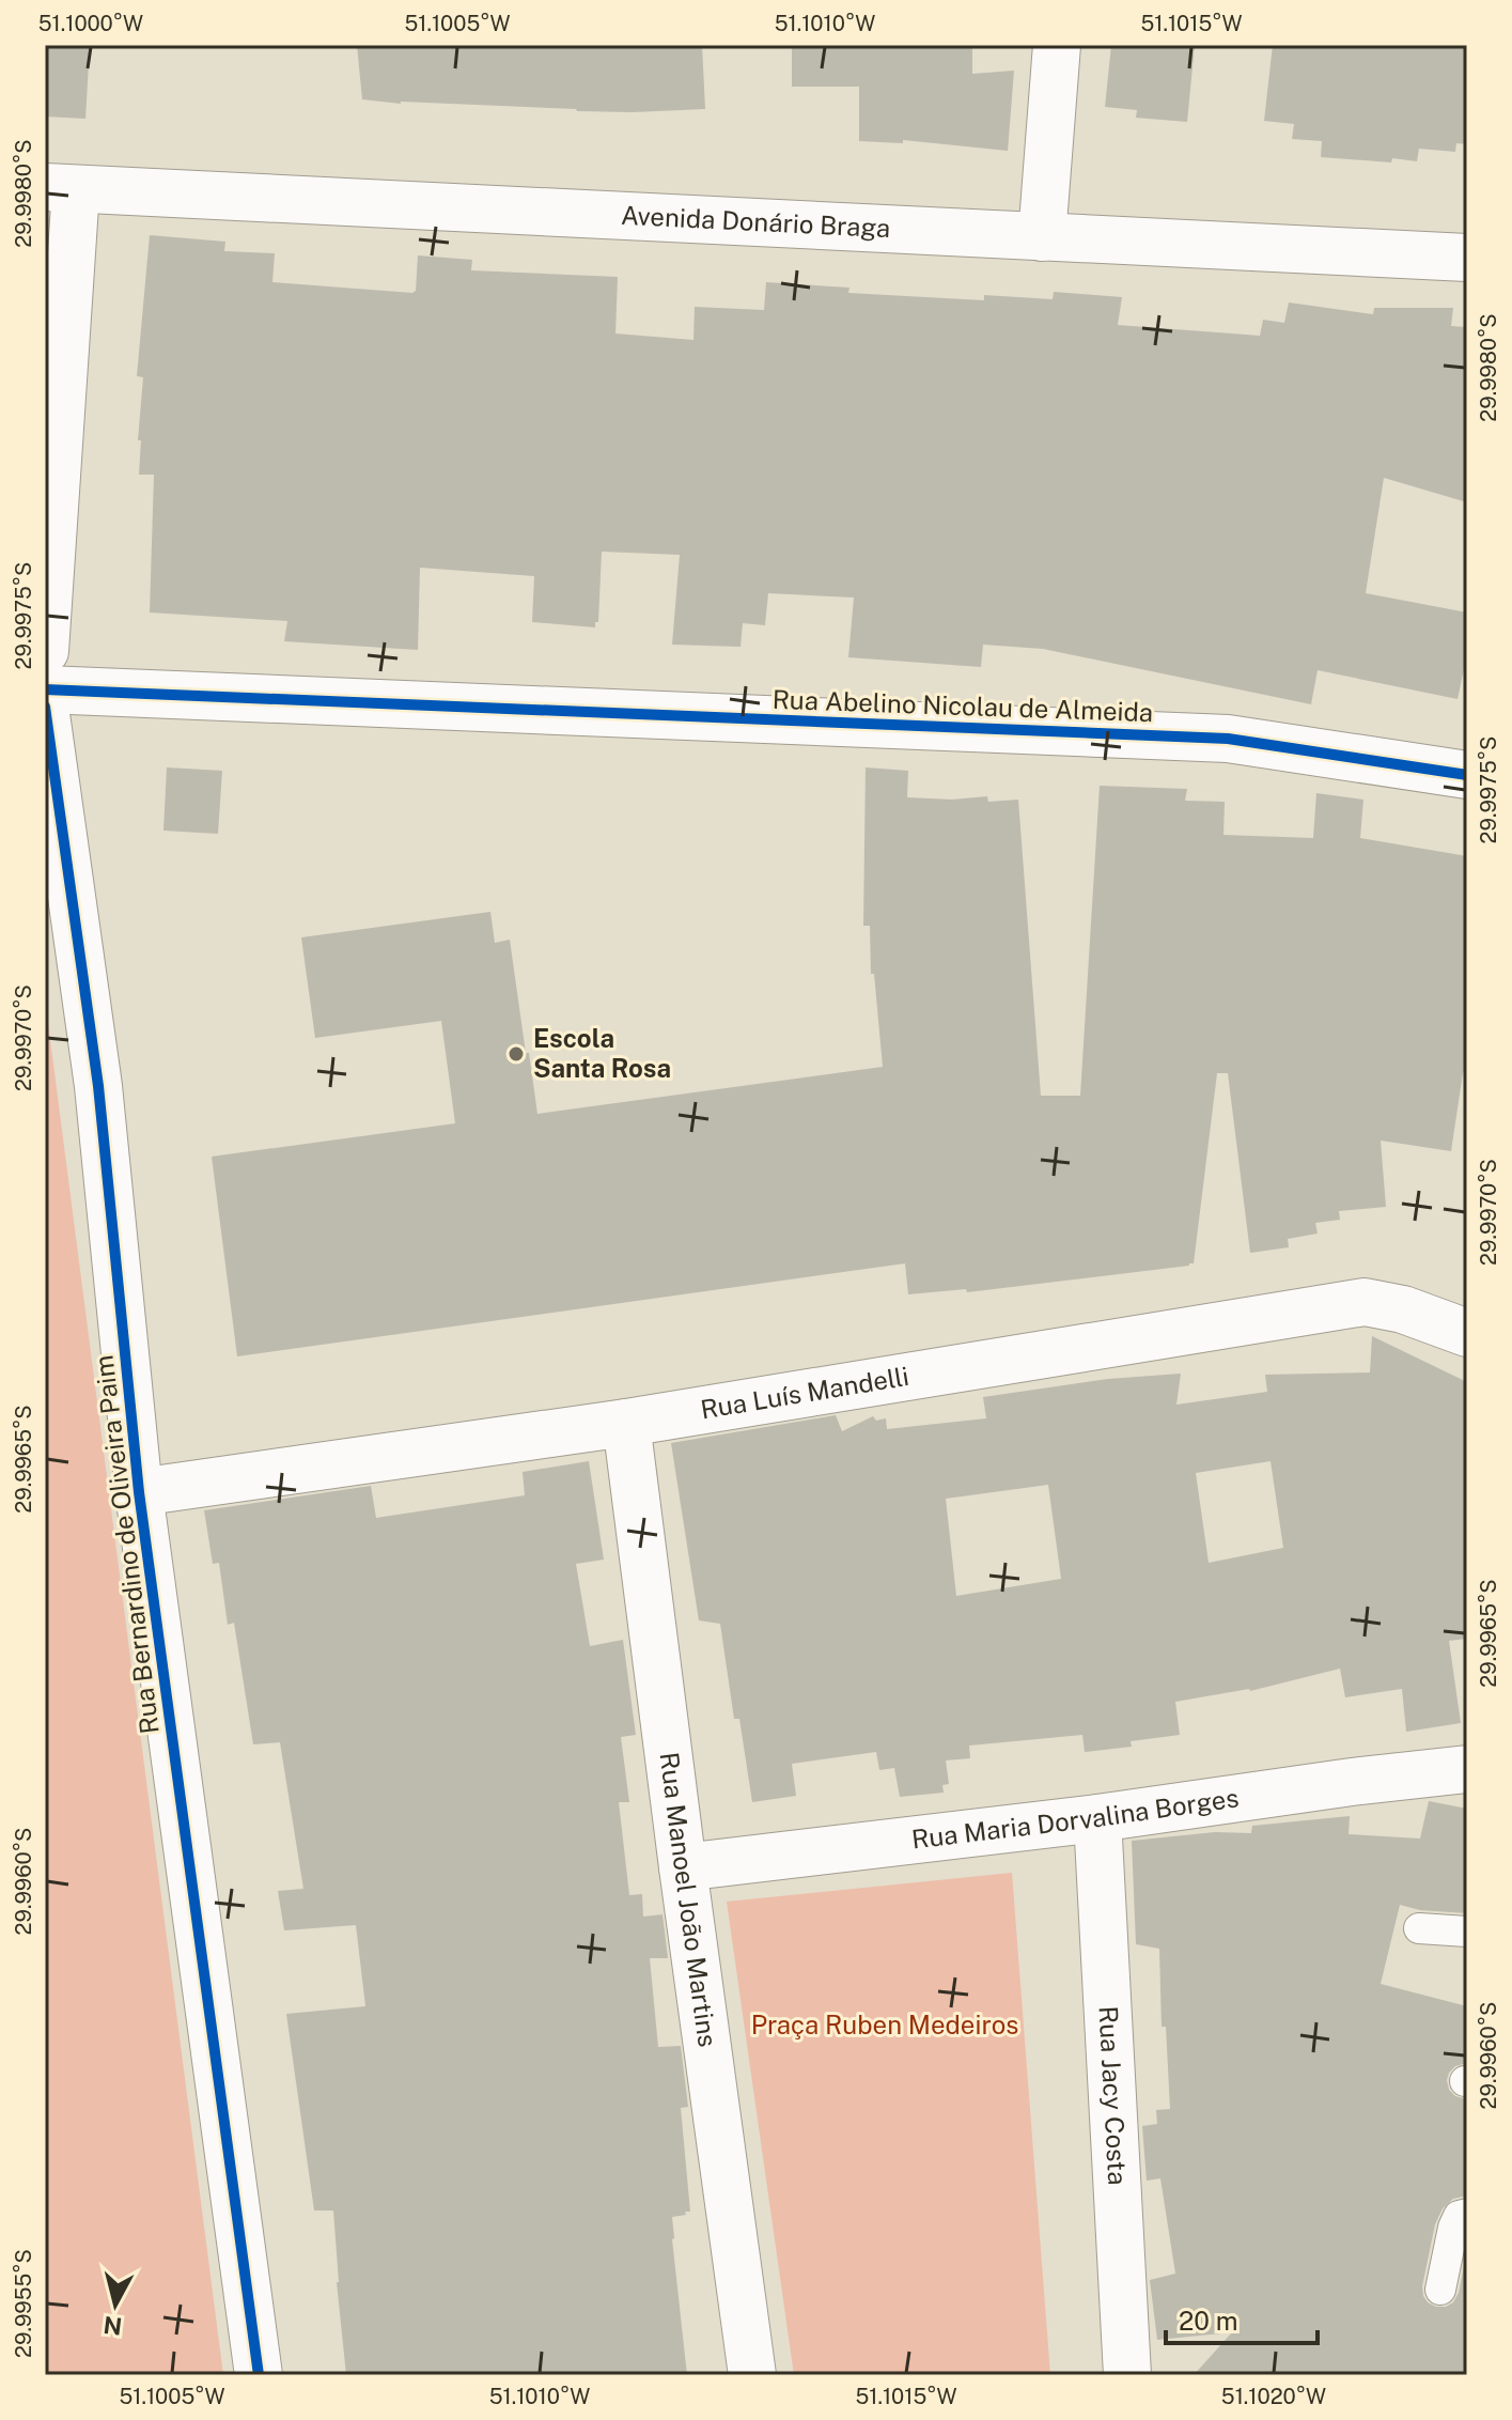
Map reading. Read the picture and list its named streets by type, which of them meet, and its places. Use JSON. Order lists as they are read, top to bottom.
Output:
{
  "streets": {
    "street": [
      "Avenida Donário Braga",
      "Rua Abelino Nicolau de Almeida",
      "Rua Luís Mandelli",
      "Rua Bernardino de Oliveira Paim",
      "Rua Maria Dorvalina Borges",
      "Rua Manoel João Martins",
      "Rua Jacy Costa"
    ]
  },
  "crossings": [
    ["Rua Luís Mandelli", "Rua Bernardino de Oliveira Paim"],
    ["Rua Luís Mandelli", "Rua Manoel João Martins"],
    ["Rua Maria Dorvalina Borges", "Rua Manoel João Martins"],
    ["Rua Maria Dorvalina Borges", "Rua Jacy Costa"]
  ],
  "parks": ["Praça Ruben Medeiros"],
  "places": ["Escola Santa Rosa"],
  "scale_bar": "20 m",
  "north": "bottom",
  "coordinates": [
    "51.1000°W",
    "51.1005°W",
    "51.1010°W",
    "51.1015°W",
    "29.9980°S",
    "29.9975°S",
    "29.9970°S",
    "29.9965°S",
    "29.9960°S",
    "29.9955°S",
    "51.1020°W"
  ]
}
